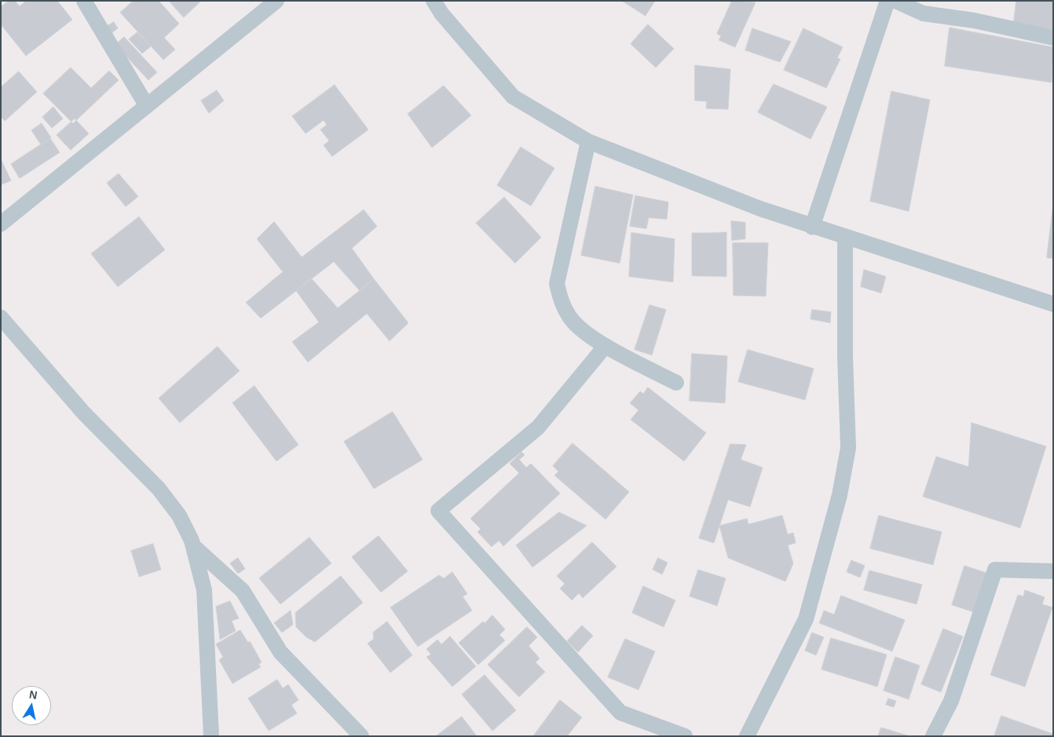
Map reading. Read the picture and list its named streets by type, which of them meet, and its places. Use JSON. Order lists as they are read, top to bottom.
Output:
{
  "north": "top"
}
